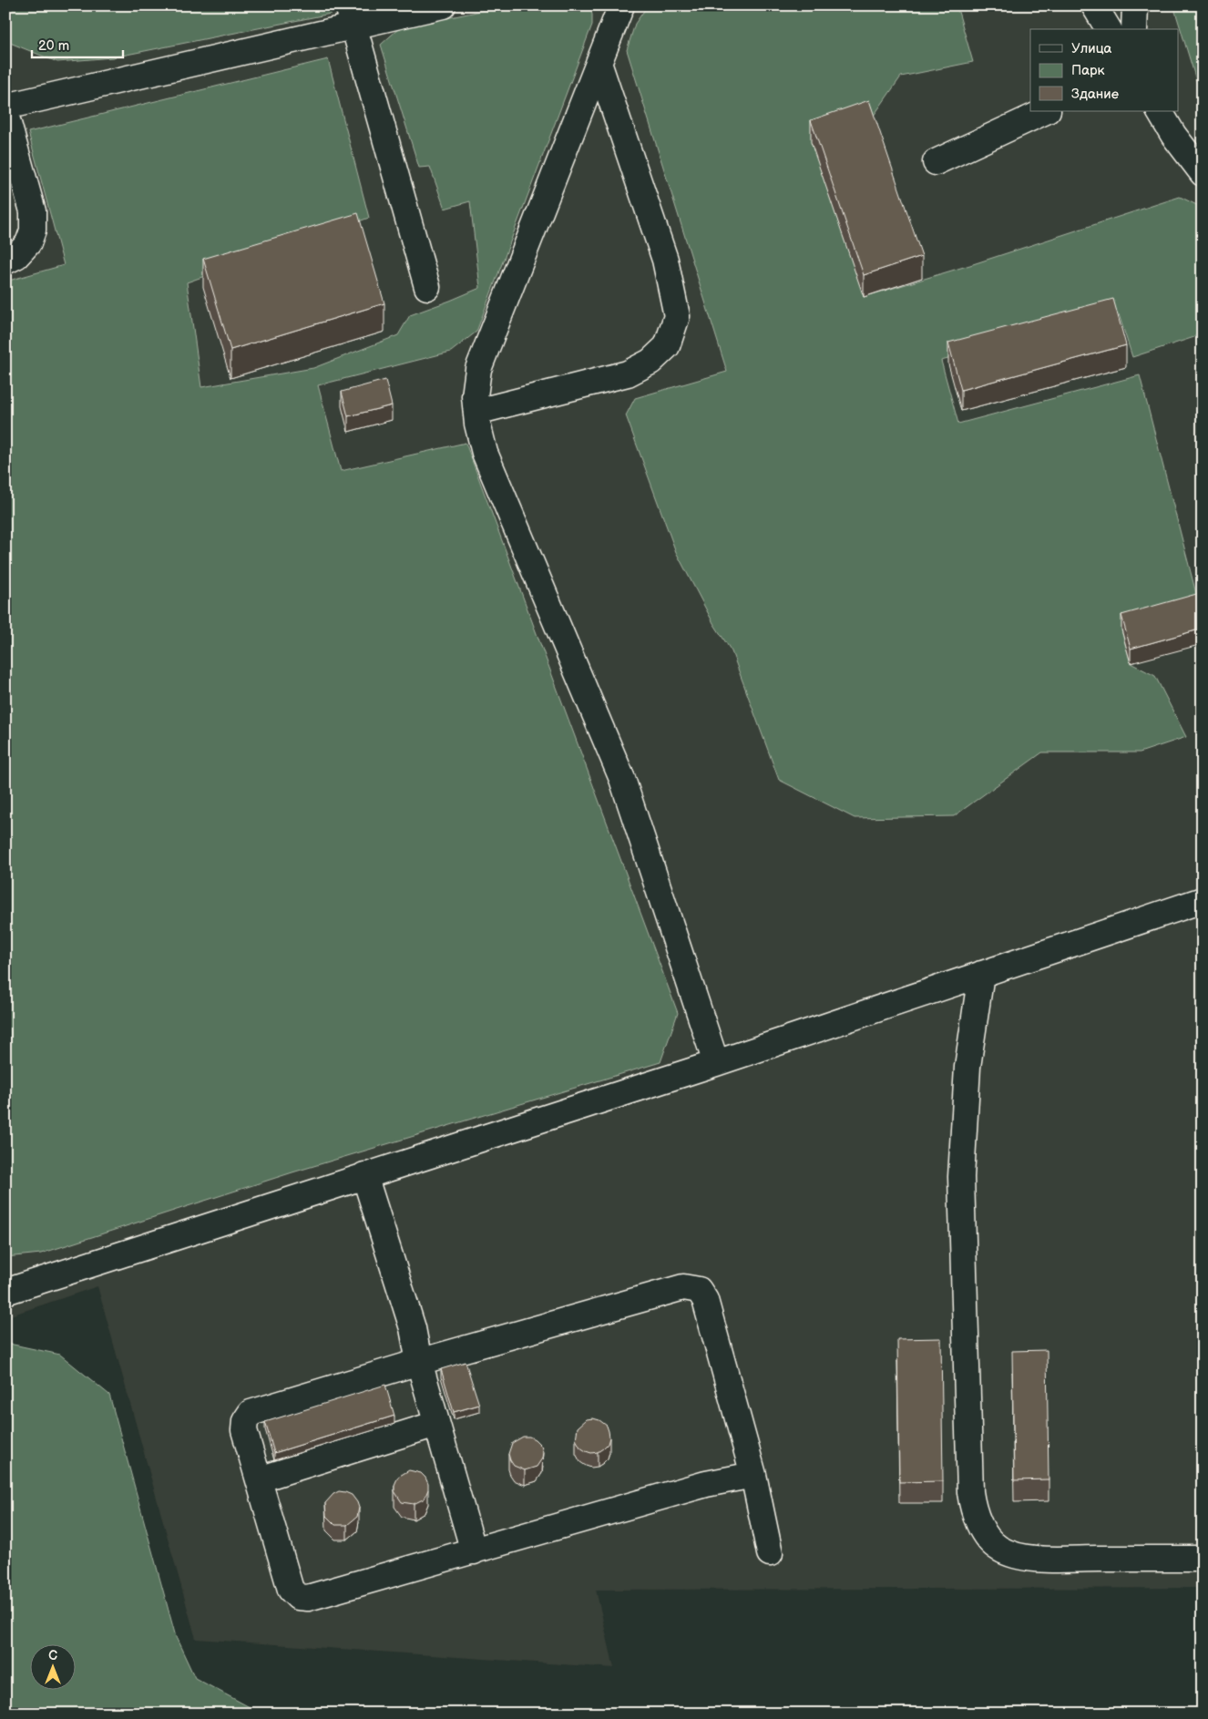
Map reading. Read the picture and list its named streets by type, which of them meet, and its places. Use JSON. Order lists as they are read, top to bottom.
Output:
{
  "legend": ["Улица", "Парк", "Здание"],
  "scale_bar": "20 m",
  "north": "top"
}
